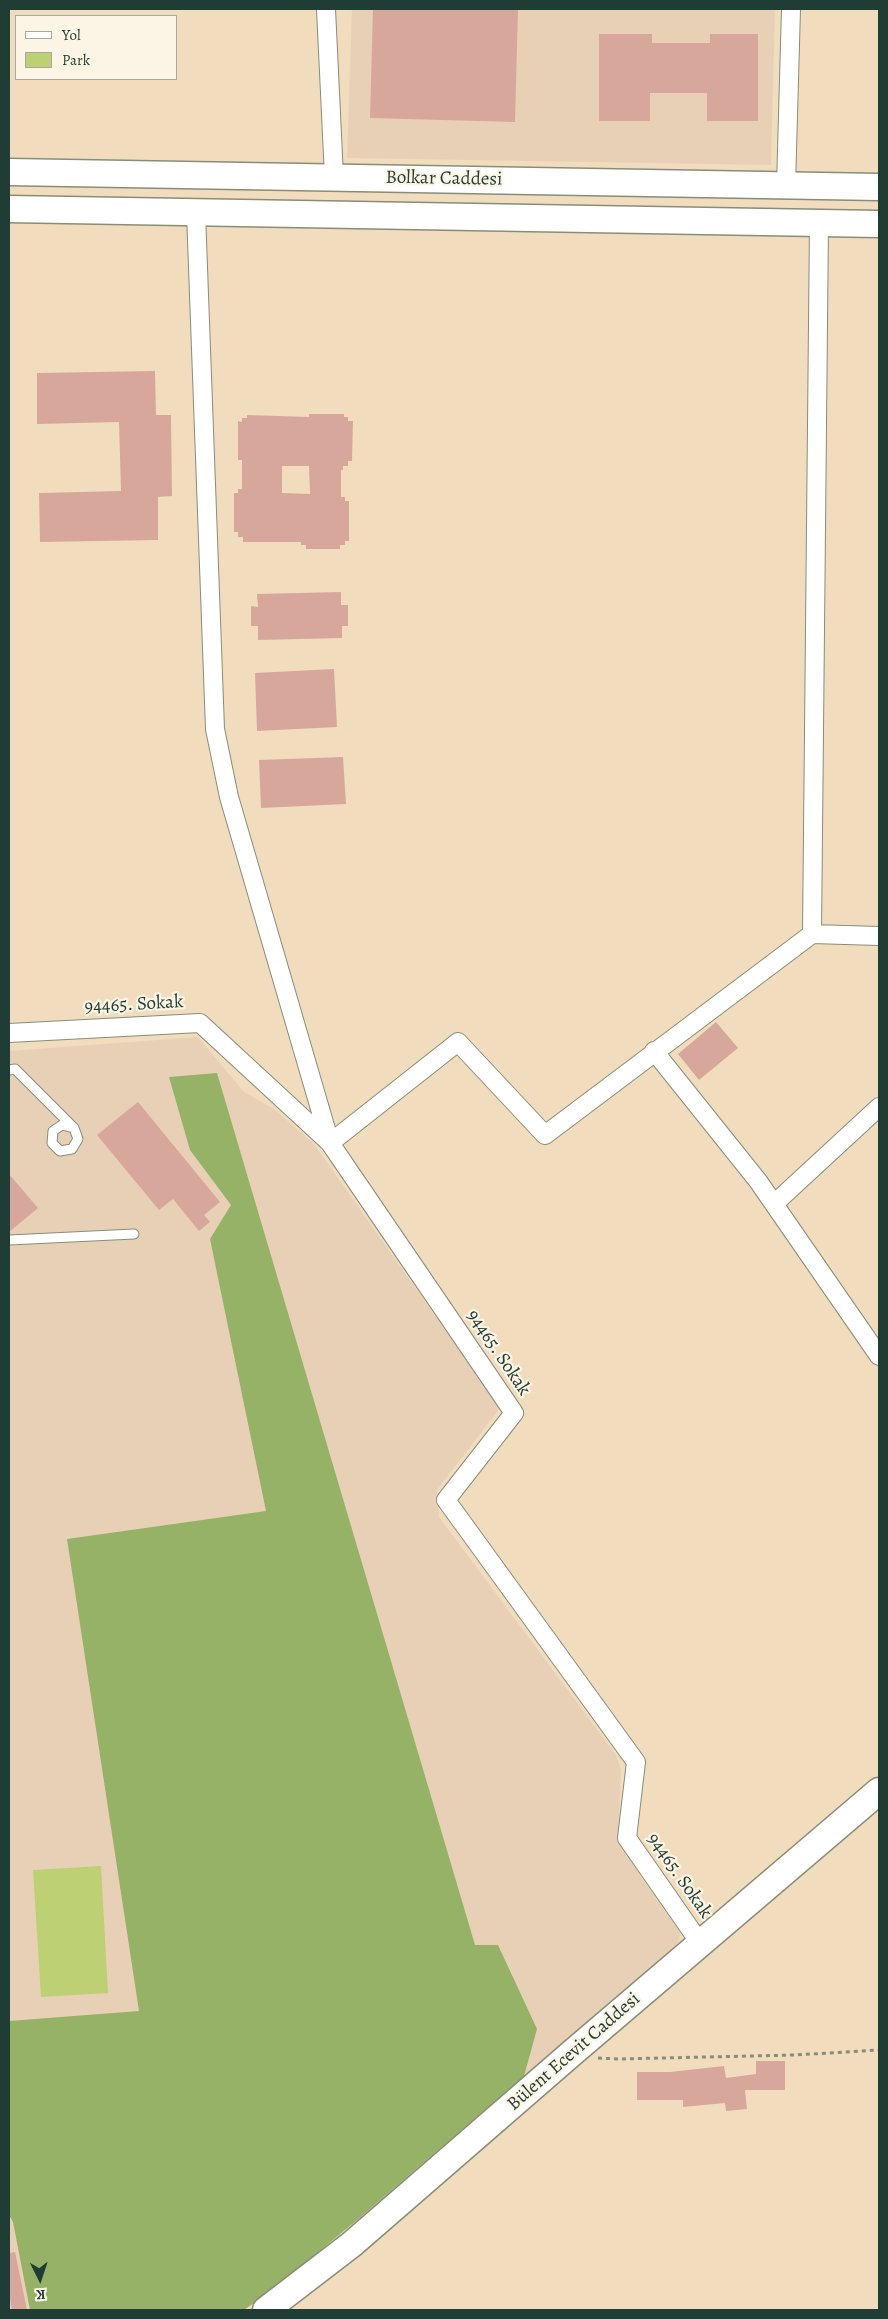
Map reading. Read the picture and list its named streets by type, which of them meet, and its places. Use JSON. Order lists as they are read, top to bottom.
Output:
{
  "streets": {
    "main road": ["Bolkar Caddesi", "Bülent Ecevit Caddesi"],
    "street": ["94465. Sokak"]
  },
  "crossings": [
    ["94465. Sokak", "Bülent Ecevit Caddesi"]
  ],
  "legend": ["Yol", "Park"],
  "north": "bottom"
}
